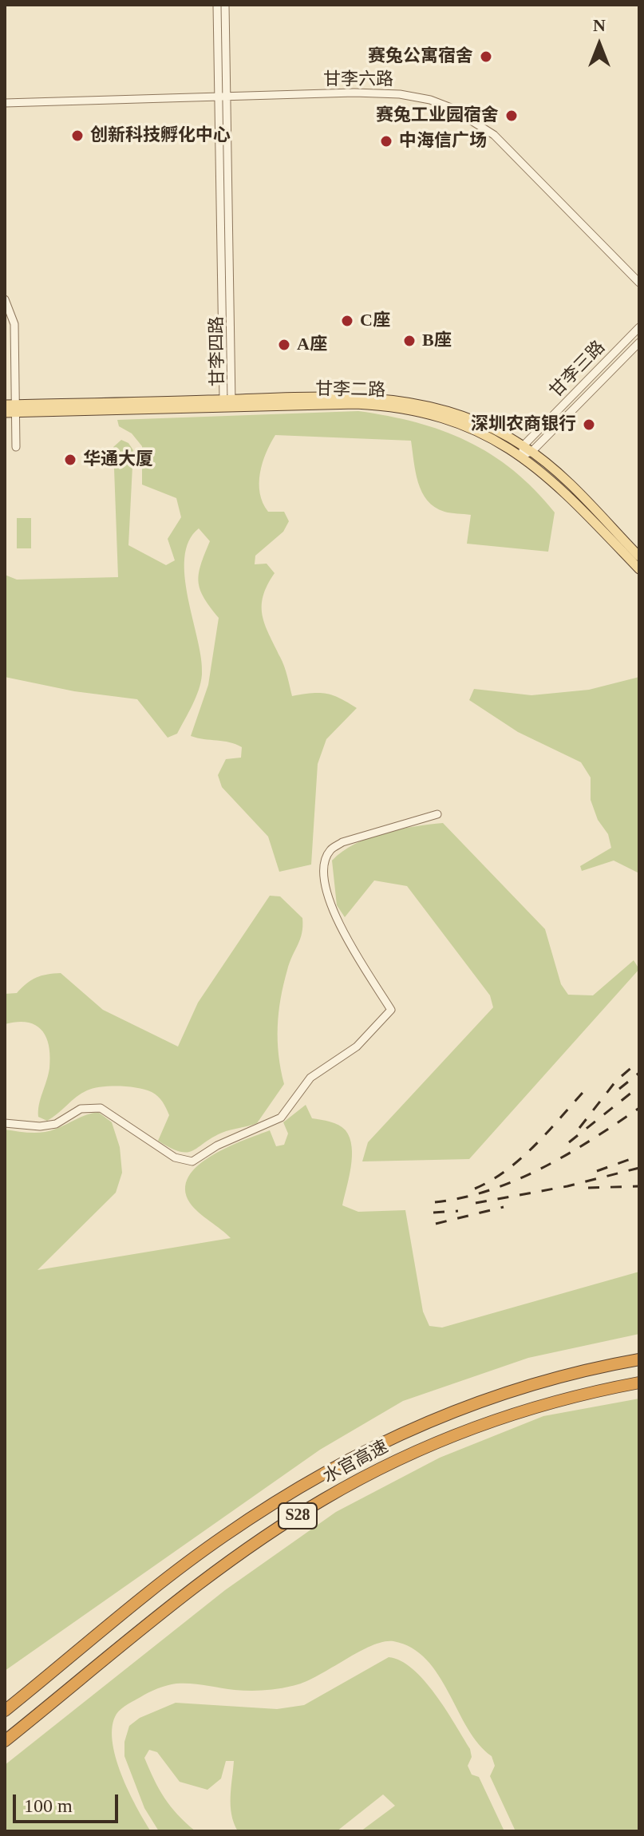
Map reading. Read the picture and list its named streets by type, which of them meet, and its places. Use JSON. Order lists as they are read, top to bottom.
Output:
{
  "streets": {
    "highway": ["水官高速", "S28"],
    "main road": ["甘李二路"],
    "street": ["甘李六路", "甘李四路", "甘李三路"]
  },
  "crossings": [
    ["甘李六路", "甘李四路"],
    ["甘李四路", "甘李二路"],
    ["甘李三路", "甘李二路"]
  ],
  "places": [
    "赛兔公寓宿舍",
    "赛兔工业园宿舍",
    "创新科技孵化中心",
    "中海信广场",
    "C座",
    "B座",
    "A座",
    "深圳农商银行",
    "华通大厦"
  ],
  "scale_bar": "100 m",
  "north": "top"
}
